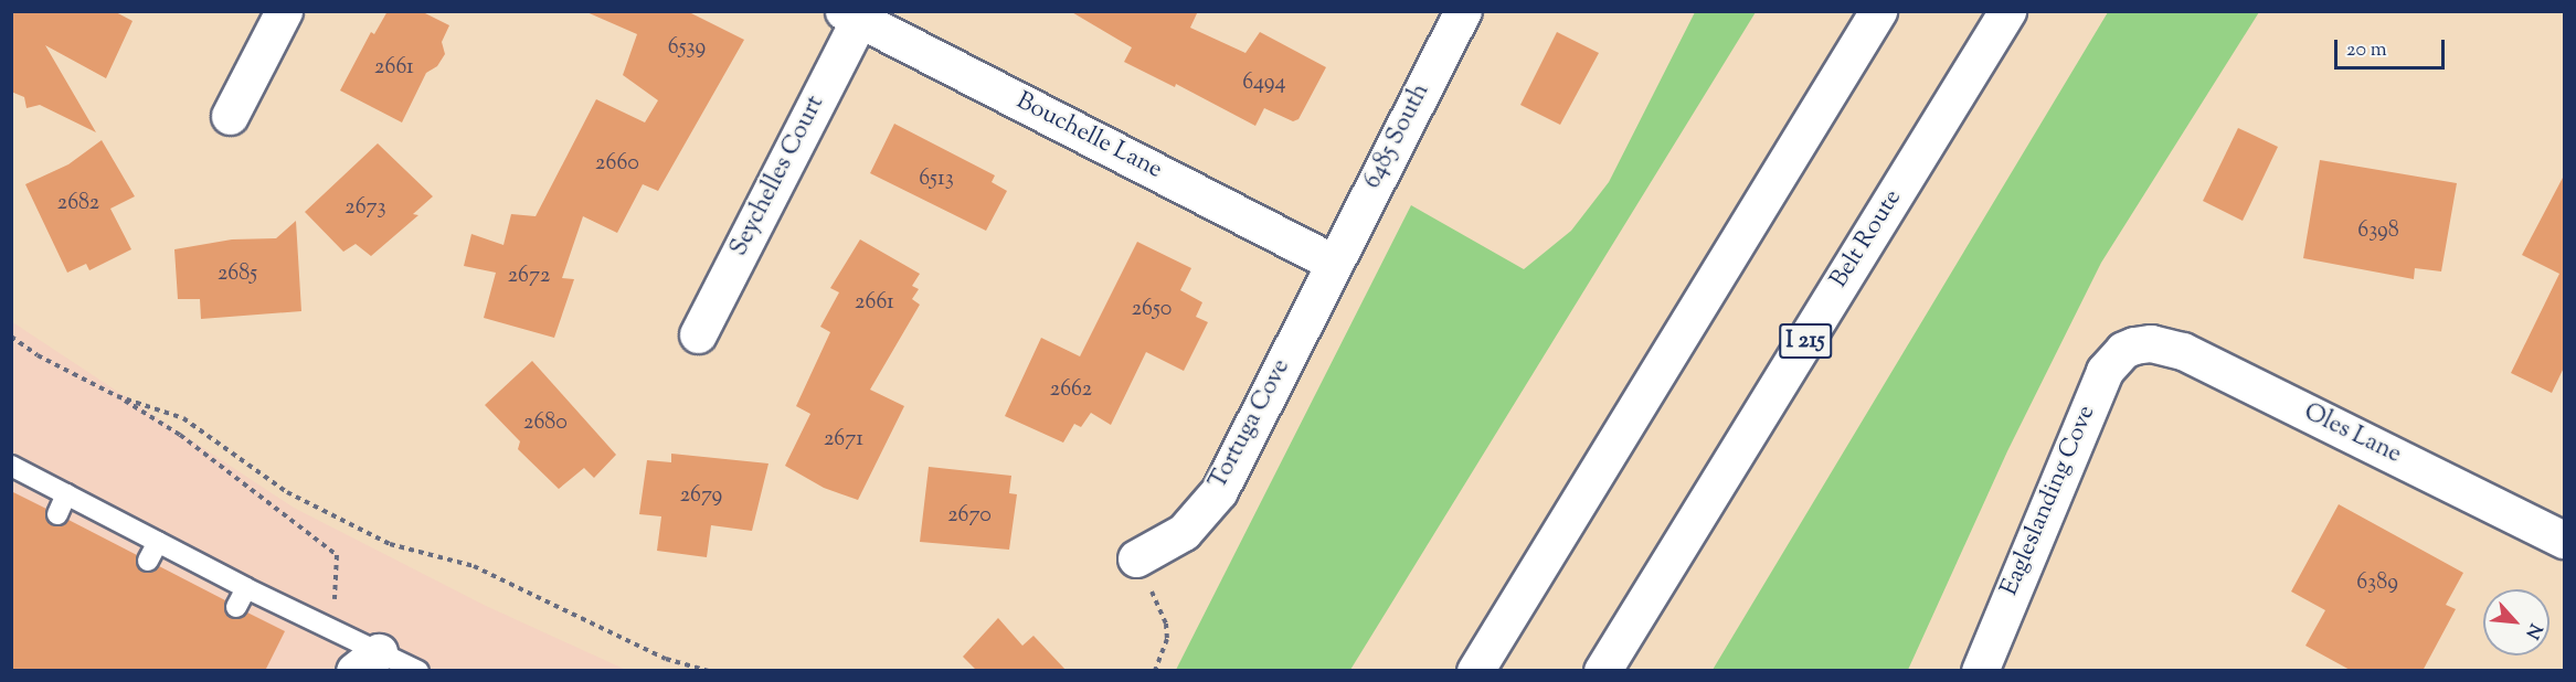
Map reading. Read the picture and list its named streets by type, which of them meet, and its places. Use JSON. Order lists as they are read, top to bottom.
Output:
{
  "streets": {
    "main road": [
      "Bouchelle Lane",
      "6485 South",
      "Seychelles Court",
      "Belt Route",
      "I 215",
      "Tortuga Cove",
      "Oles Lane",
      "Eagleslanding Cove"
    ]
  },
  "crossings": [
    ["Bouchelle Lane", "6485 South"],
    ["Bouchelle Lane", "Seychelles Court"],
    ["Bouchelle Lane", "Tortuga Cove"],
    ["6485 South", "Tortuga Cove"],
    ["Oles Lane", "Eagleslanding Cove"]
  ],
  "house_numbers": [
    "6539",
    "2661",
    "6494",
    "2660",
    "6513",
    "2682",
    "2673",
    "6398",
    "2685",
    "2672",
    "2661",
    "2650",
    "2662",
    "2680",
    "2671",
    "2679",
    "2670",
    "6389"
  ],
  "scale_bar": "20 m",
  "north": "bottom right"
}
